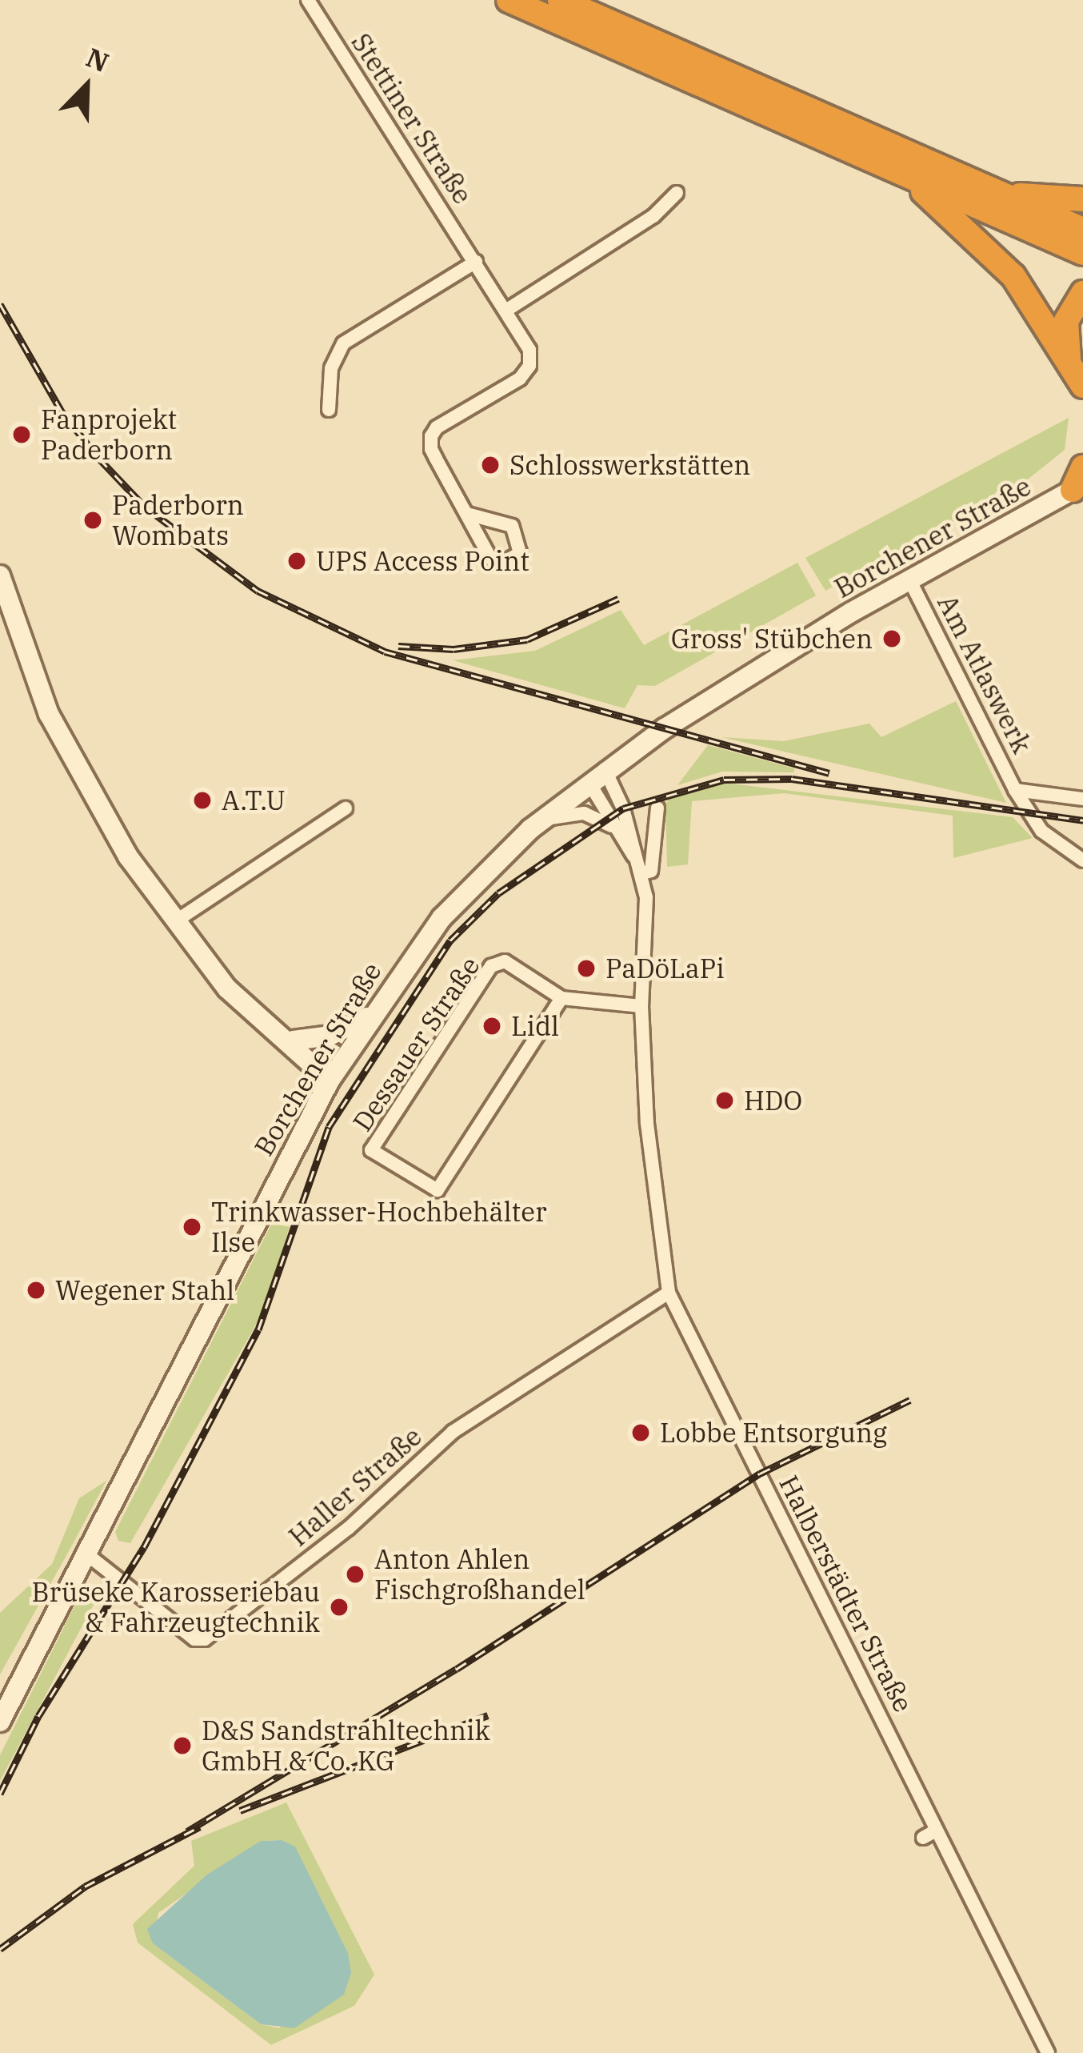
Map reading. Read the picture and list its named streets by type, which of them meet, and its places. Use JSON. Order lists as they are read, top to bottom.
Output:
{
  "streets": {
    "main road": ["Borchener Straße"],
    "street": [
      "Stettiner Straße",
      "Am Atlaswerk",
      "Dessauer Straße",
      "Haller Straße",
      "Halberstädter Straße"
    ]
  },
  "crossings": [
    ["Borchener Straße", "Am Atlaswerk"],
    ["Borchener Straße", "Haller Straße"],
    ["Borchener Straße", "Halberstädter Straße"],
    ["Dessauer Straße", "Halberstädter Straße"],
    ["Haller Straße", "Halberstädter Straße"]
  ],
  "places": [
    "Fanprojekt Paderborn",
    "Schlosswerkstätten",
    "Paderborn Wombats",
    "UPS Access Point",
    "Gross' Stübchen",
    "A.T.U",
    "PaDöLaPi",
    "Lidl",
    "HDO",
    "Trinkwasser-Hochbehälter Ilse",
    "Wegener Stahl",
    "Lobbe Entsorgung",
    "Anton Ahlen Fischgroßhandel",
    "Brüseke Karosseriebau & Fahrzeugtechnik",
    "D&S Sandstrahltechnik GmbH & Co. KG"
  ],
  "north": "top right"
}
